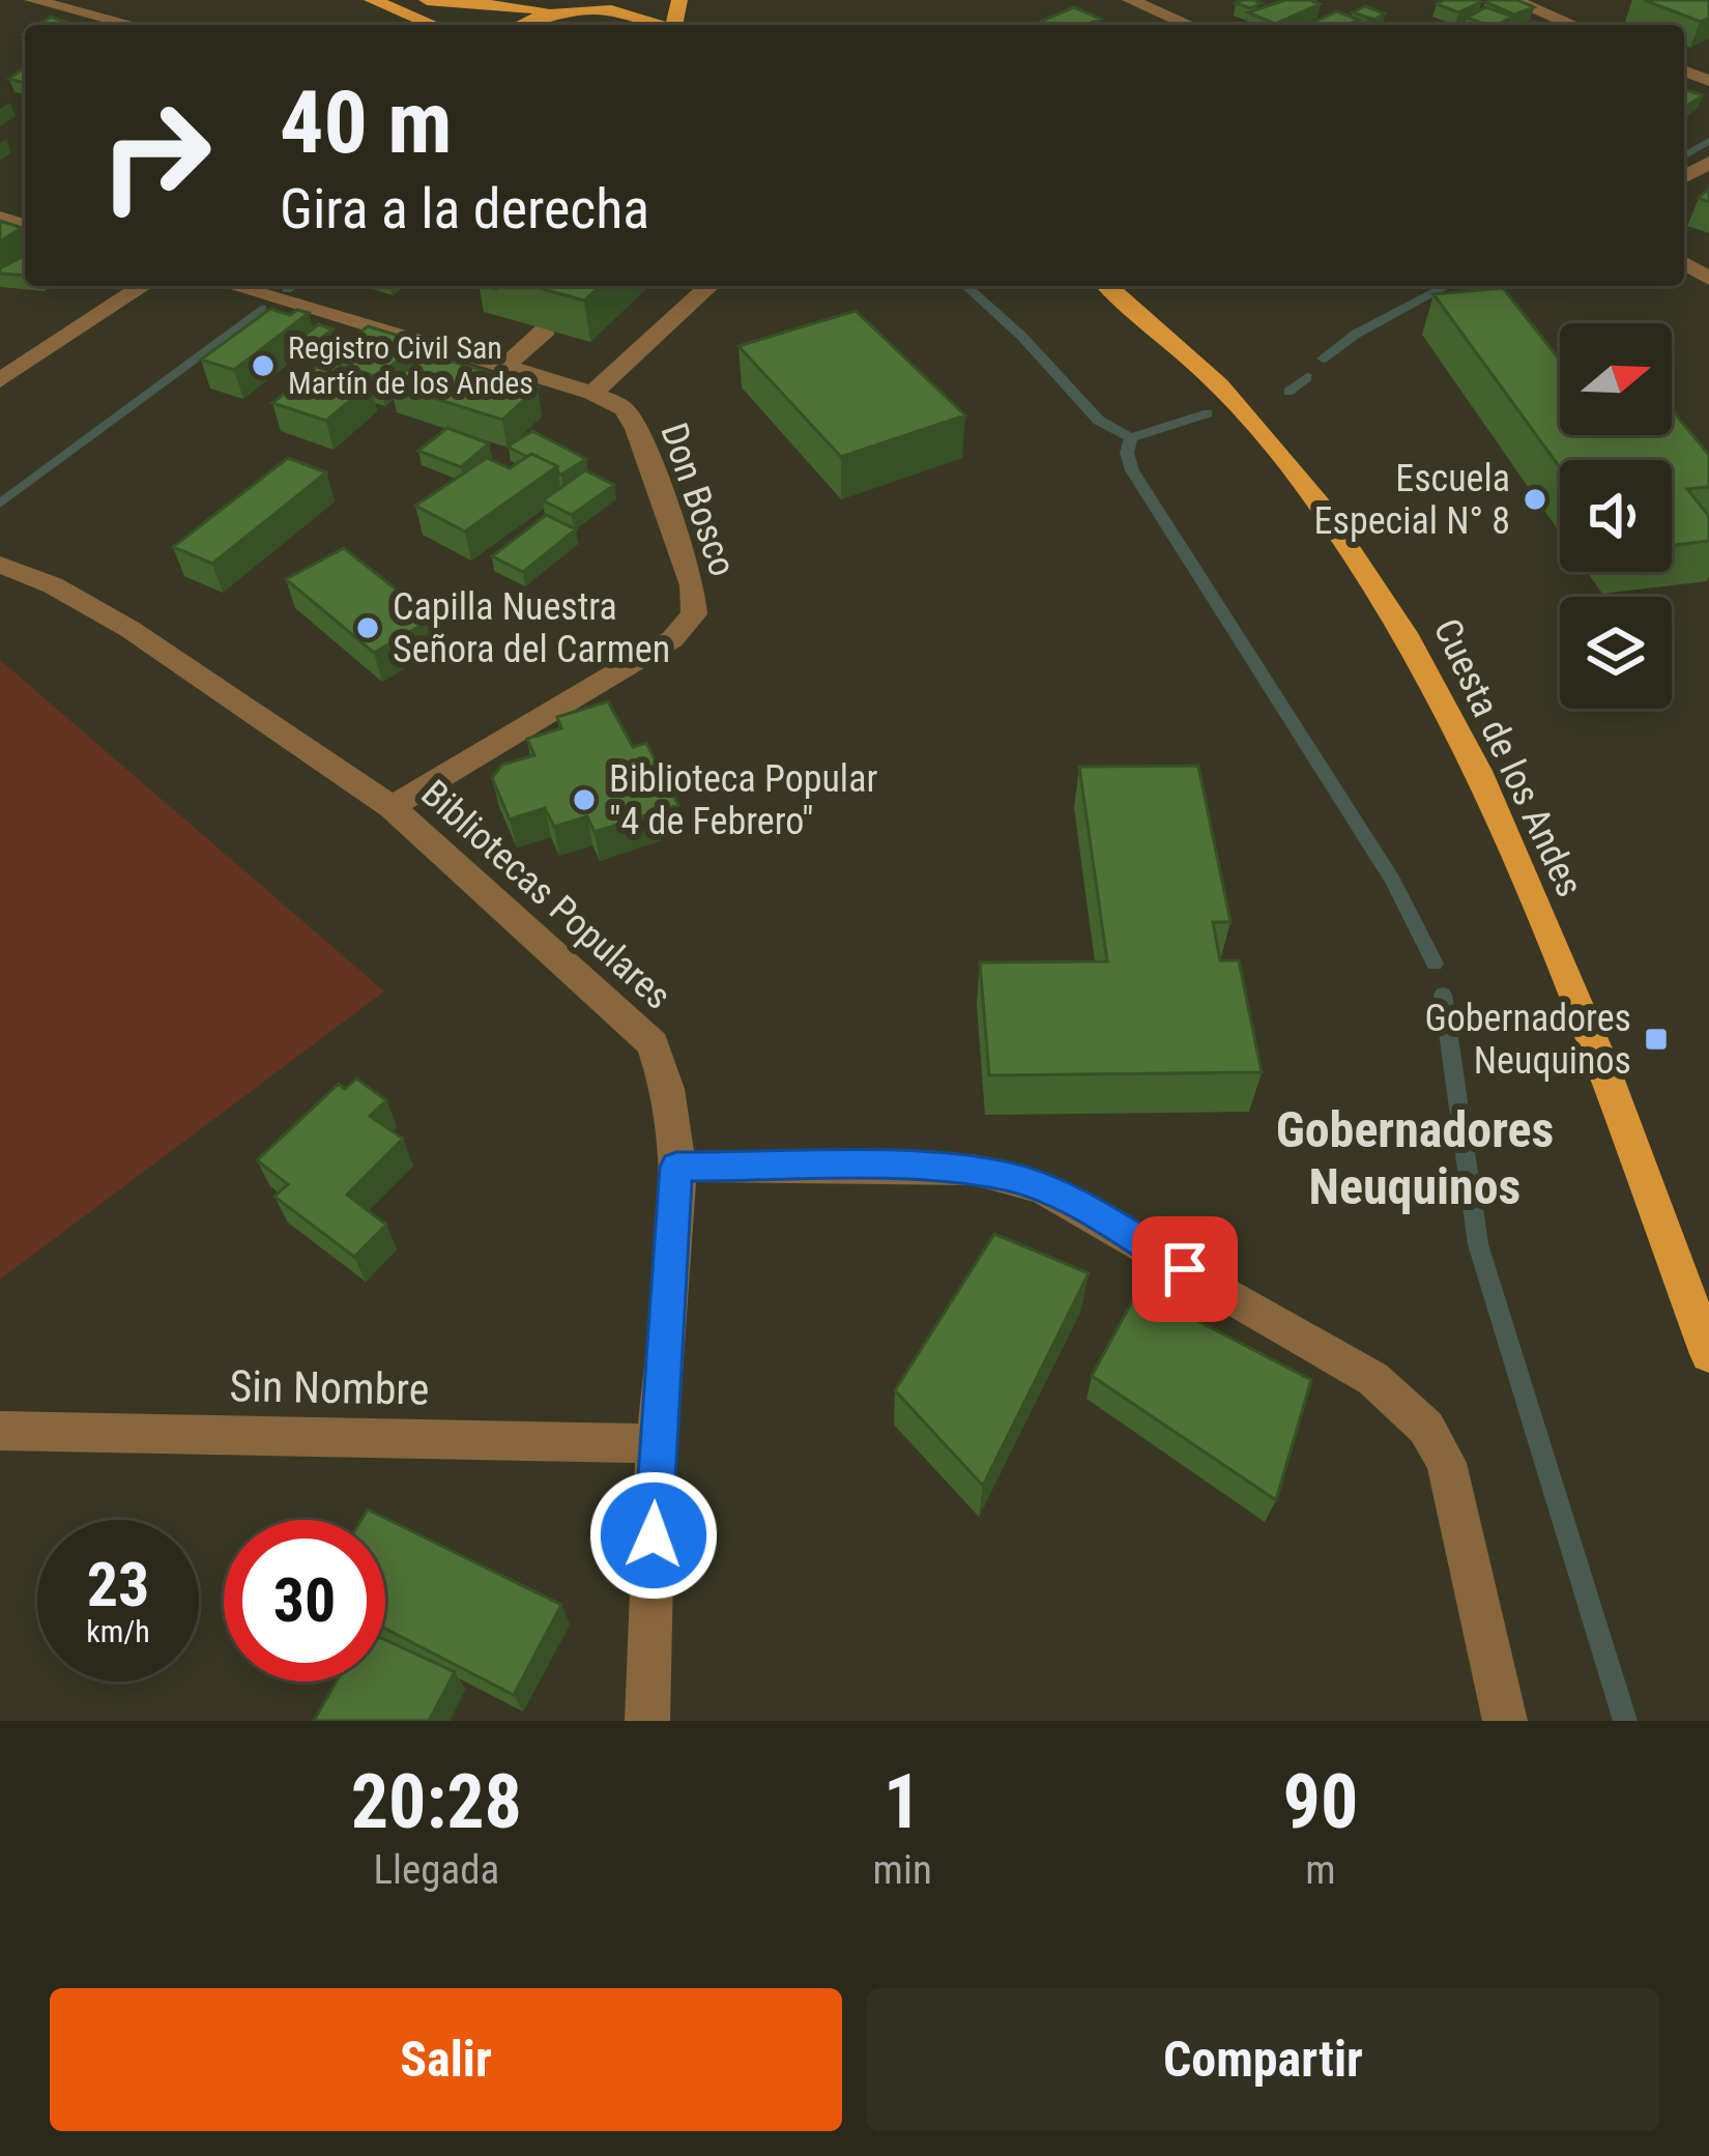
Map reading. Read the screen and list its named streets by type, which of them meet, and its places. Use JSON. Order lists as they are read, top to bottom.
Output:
{
  "streets": {
    "main road": ["Cuesta de los Andes"],
    "street": ["Don Bosco", "Bibliotecas Populares", "Sin Nombre"]
  },
  "crossings": [
    ["Don Bosco", "Bibliotecas Populares"],
    ["Bibliotecas Populares", "Sin Nombre"]
  ],
  "districts": ["Gobernadores Neuquinos"],
  "places": {
    "other": [
      "Registro Civil San Martín de los Andes",
      "Escuela Especial N° 8",
      "Capilla Nuestra Señora del Carmen",
      "Biblioteca Popular \"4 de Febrero\""
    ],
    "transit": ["Gobernadores Neuquinos"]
  },
  "north": "right",
  "page": {
    "turn": ["40 m", "Gira a la derecha"],
    "speed": "23 km/h",
    "limit": "30",
    "eta": [
      "20:28",
      "Llegada",
      "1",
      "min",
      "90",
      "m"
    ],
    "buttons": ["Salir", "Compartir"]
  }
}
